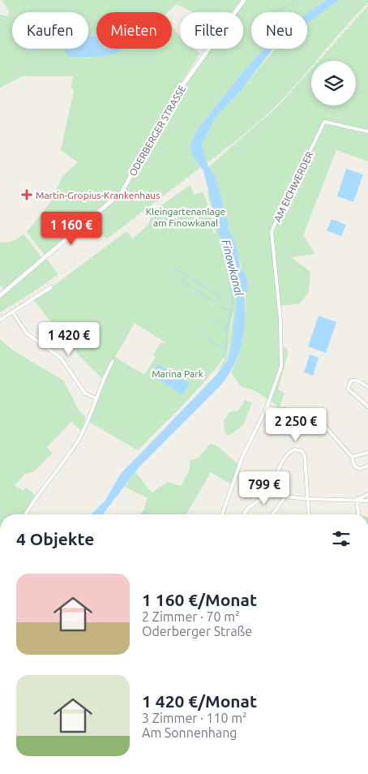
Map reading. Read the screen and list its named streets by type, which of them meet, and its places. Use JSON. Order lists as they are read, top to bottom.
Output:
{
  "streets": {
    "main road": ["ODERBERGER STRASSE"],
    "street": ["AM EICHWERDER"]
  },
  "water": ["Finowkanal"],
  "parks": ["Kleingartenanlage am Finowkanal", "Marina Park"],
  "places": {
    "health": ["Martin-Gropius-Krankenhaus"]
  },
  "page": {
    "chip": [
      "Kaufen",
      "Mieten",
      "Filter",
      "Neu"
    ],
    "price": [
      "1 160 €",
      "1 420 €",
      "2 250 €",
      "799 €"
    ],
    "heading": "4 Objekte",
    "list": [
      {
        "name": "1 160 €/Monat",
        "note": "2 Zimmer · 70 m² · Oderberger Straße"
      },
      {
        "name": "1 420 €/Monat",
        "note": "3 Zimmer · 110 m² · Am Sonnenhang"
      }
    ]
  }
}
